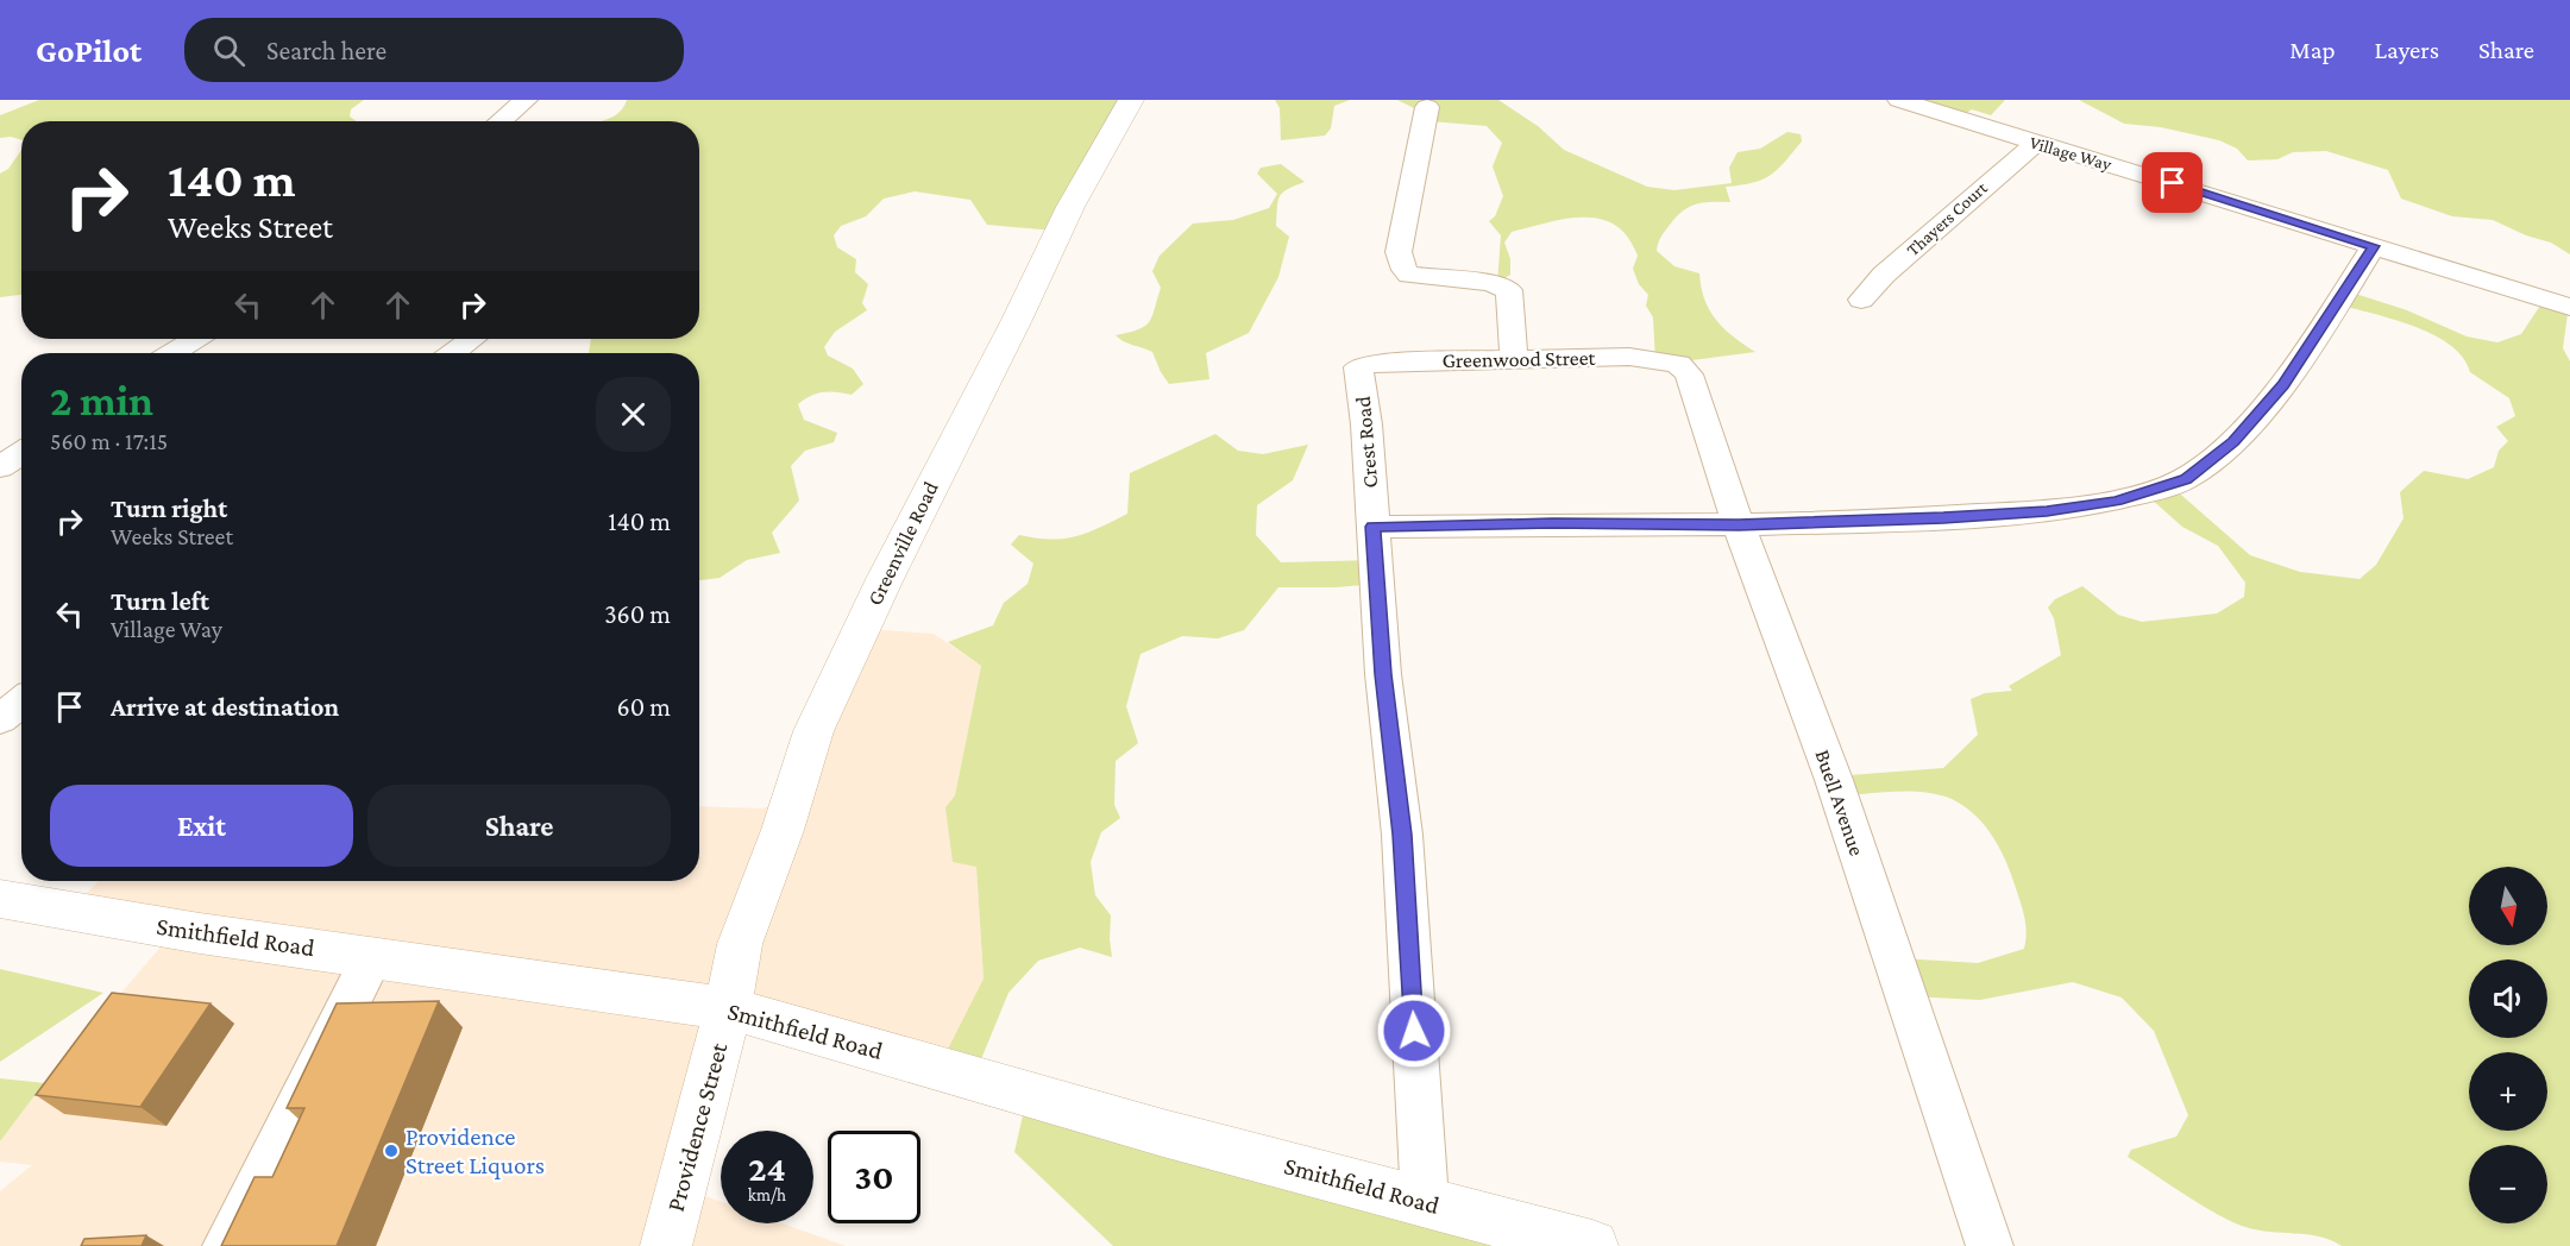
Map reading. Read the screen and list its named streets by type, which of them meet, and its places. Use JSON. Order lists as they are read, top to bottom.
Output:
{
  "streets": {
    "main road": ["Greenville Road", "Smithfield Road", "Providence Street"],
    "street": [
      "Village Way",
      "Thayers Court",
      "Greenwood Street",
      "Crest Road",
      "Buell Avenue"
    ]
  },
  "crossings": [
    ["Village Way", "Thayers Court"],
    ["Greenwood Street", "Crest Road"],
    ["Greenwood Street", "Buell Avenue"],
    ["Crest Road", "Smithfield Road"],
    ["Greenville Road", "Smithfield Road"],
    ["Greenville Road", "Providence Street"],
    ["Smithfield Road", "Providence Street"]
  ],
  "places": ["Providence Street Liquors"],
  "north": "bottom",
  "page": {
    "header": "GoPilot",
    "search": "Search here",
    "nav": ["Map", "Layers", "Share"],
    "turn": ["140 m", "Weeks Street"],
    "heading": ["2 min", "560 m · 17:15"],
    "list": [
      {
        "name": "Turn right",
        "note": "Weeks Street",
        "value": "140 m"
      },
      {
        "name": "Turn left",
        "note": "Village Way",
        "value": "360 m"
      },
      {
        "name": "Arrive at destination",
        "value": "60 m"
      }
    ],
    "buttons": ["Exit", "Share"],
    "map_buttons": ["+", "−"],
    "speed": "24 km/h",
    "limit": "30"
  }
}
